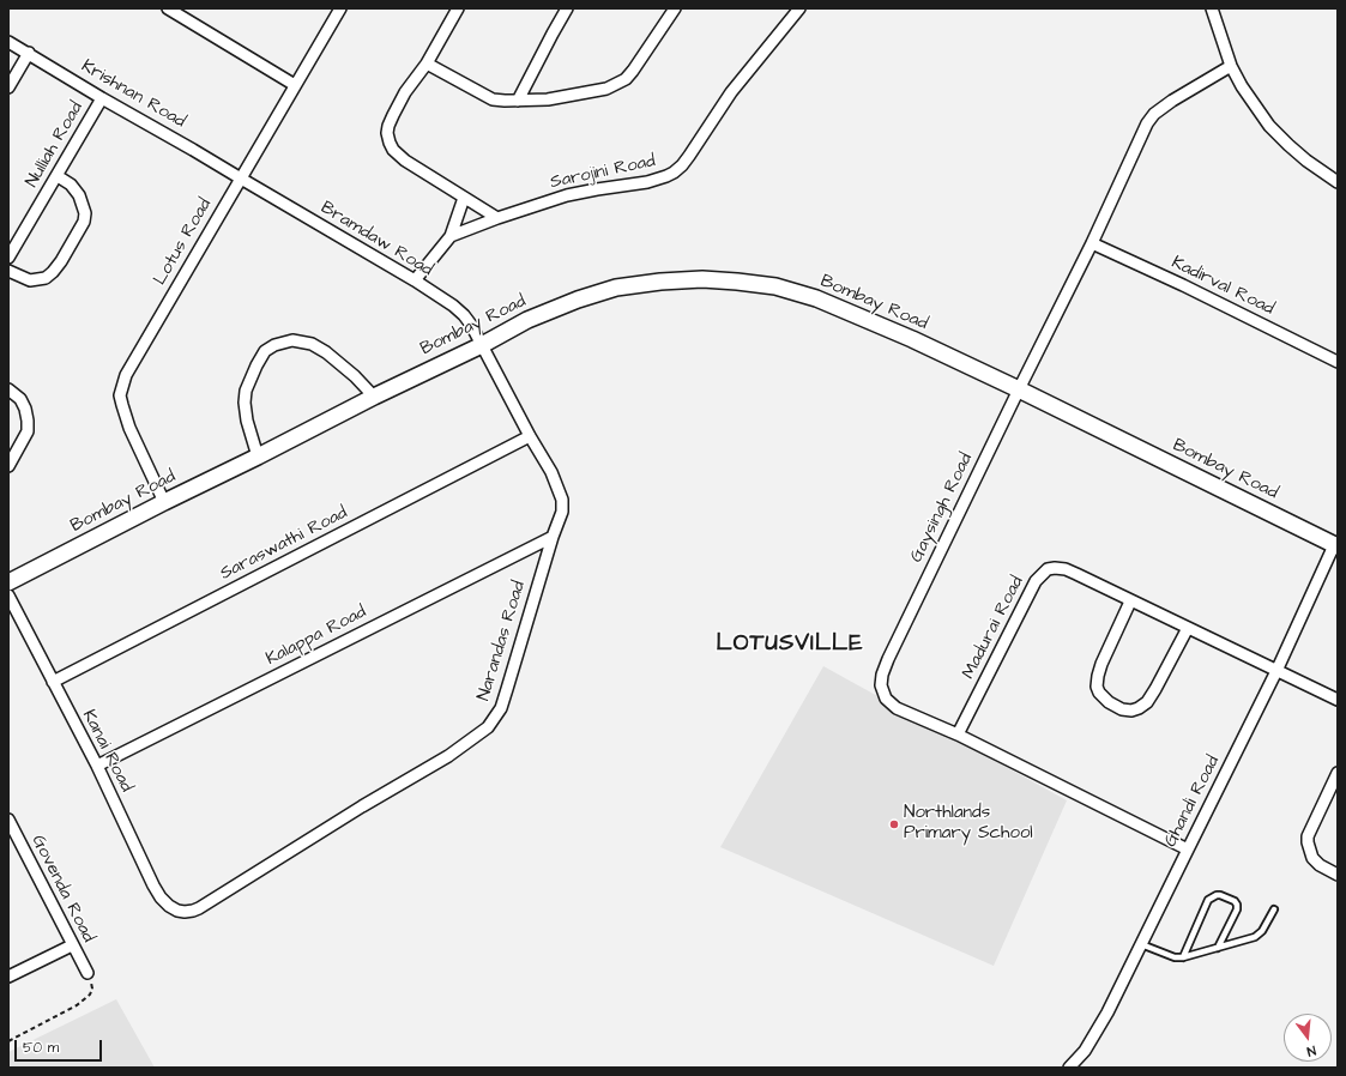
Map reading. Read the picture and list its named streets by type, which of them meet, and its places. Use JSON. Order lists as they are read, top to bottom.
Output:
{
  "streets": {
    "street": [
      "Krishnan Road",
      "Nulliah Road",
      "Sarojini Road",
      "Bramdaw Road",
      "Lotus Road",
      "Kadirval Road",
      "Bombay Road",
      "Gaysingh Road",
      "Saraswathi Road",
      "Madurai Road",
      "Kalappa Road",
      "Narandas Road",
      "Kanai Road",
      "Ghandi Road",
      "Govenda Road"
    ]
  },
  "crossings": [
    ["Krishnan Road", "Nulliah Road"],
    ["Krishnan Road", "Bramdaw Road"],
    ["Krishnan Road", "Lotus Road"],
    ["Sarojini Road", "Bramdaw Road"],
    ["Bramdaw Road", "Lotus Road"],
    ["Bramdaw Road", "Bombay Road"],
    ["Bramdaw Road", "Narandas Road"],
    ["Lotus Road", "Bombay Road"],
    ["Kadirval Road", "Gaysingh Road"],
    ["Bombay Road", "Gaysingh Road"],
    ["Bombay Road", "Narandas Road"],
    ["Bombay Road", "Ghandi Road"],
    ["Gaysingh Road", "Madurai Road"],
    ["Gaysingh Road", "Ghandi Road"],
    ["Saraswathi Road", "Narandas Road"],
    ["Saraswathi Road", "Kanai Road"],
    ["Madurai Road", "Ghandi Road"],
    ["Kalappa Road", "Narandas Road"],
    ["Kalappa Road", "Kanai Road"],
    ["Narandas Road", "Kanai Road"]
  ],
  "districts": ["LOTUSVILLE"],
  "places": ["Northlands Primary School"],
  "scale_bar": "50 m",
  "north": "bottom"
}
